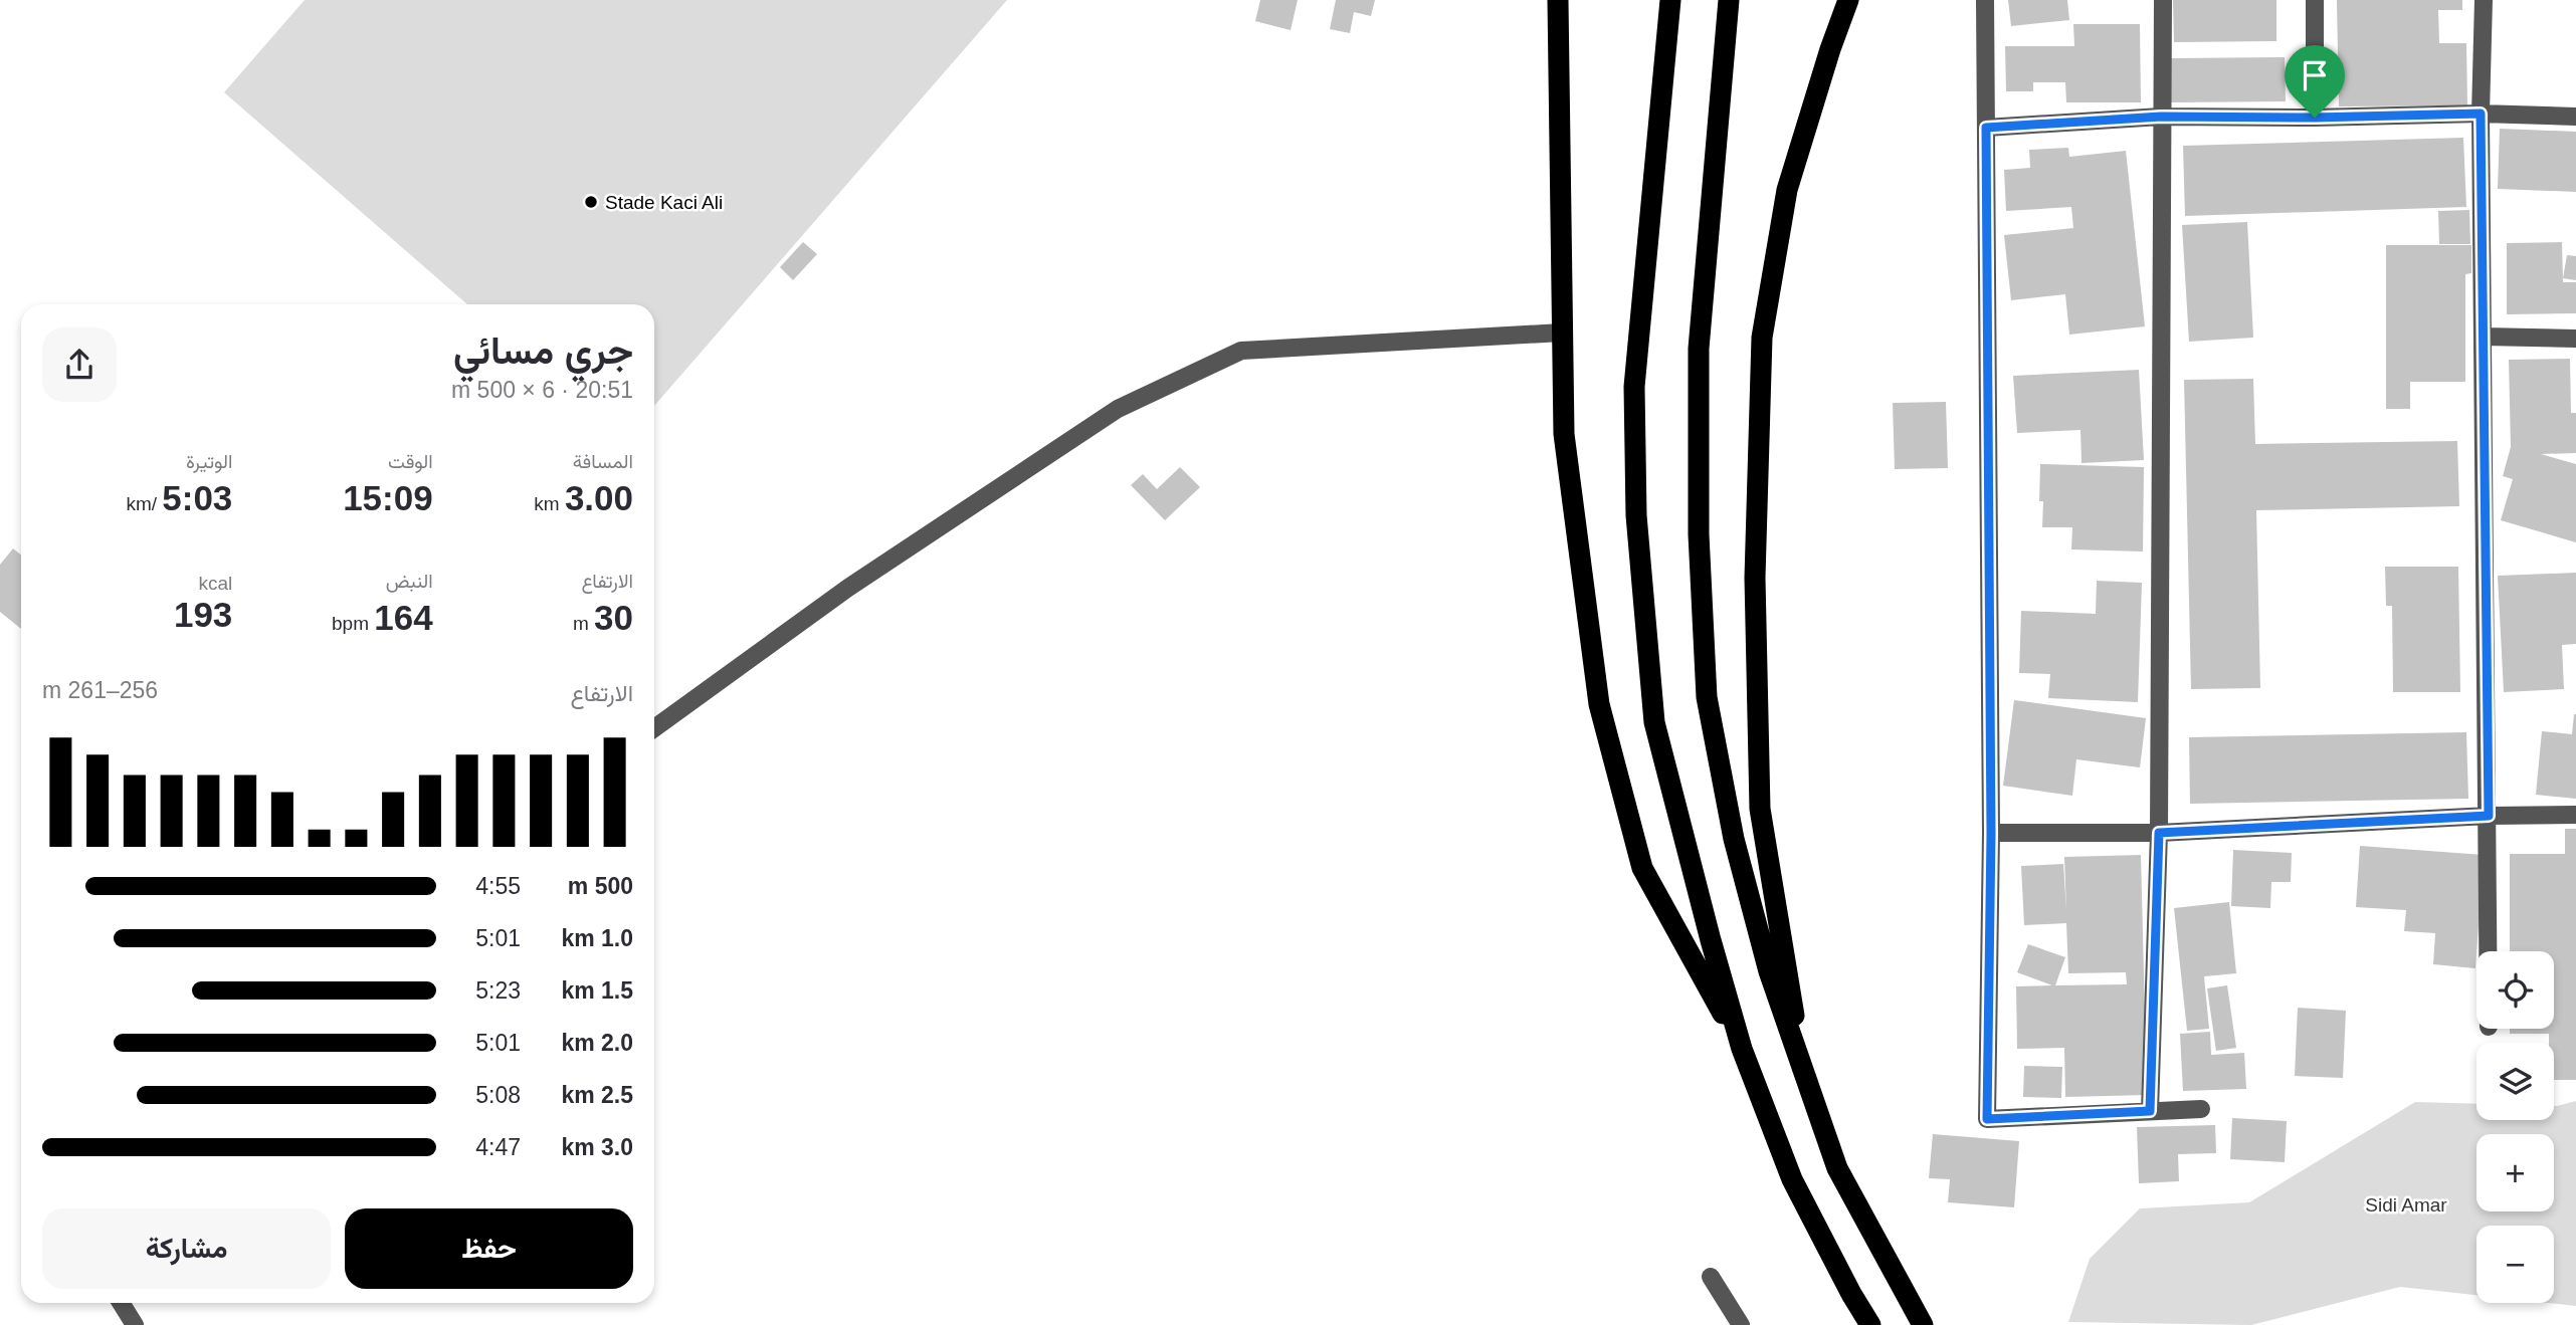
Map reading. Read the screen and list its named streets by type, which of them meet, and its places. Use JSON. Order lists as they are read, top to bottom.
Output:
{
  "parks": ["Sidi Amar"],
  "places": ["Stade Kaci Ali"],
  "page": {
    "heading": ["جري مسائي", "20:51 · 6 × 500 m"],
    "stats": [
      ["المسافة", "3.00 km"],
      ["الوقت", "15:09"],
      ["الوتيرة", "5:03 /km"],
      ["الارتفاع", "30 m"],
      ["النبض", "164 bpm"],
      ["kcal", "193"]
    ],
    "chart": ["الارتفاع", "256–261 m"],
    "list": [
      {
        "name": "500 m",
        "note": "4:55"
      },
      {
        "name": "1.0 km",
        "note": "5:01"
      },
      {
        "name": "1.5 km",
        "note": "5:23"
      },
      {
        "name": "2.0 km",
        "note": "5:01"
      },
      {
        "name": "2.5 km",
        "note": "5:08"
      },
      {
        "name": "3.0 km",
        "note": "4:47"
      }
    ],
    "map_buttons": ["+", "−"],
    "buttons": ["حفظ", "مشاركة"]
  }
}
